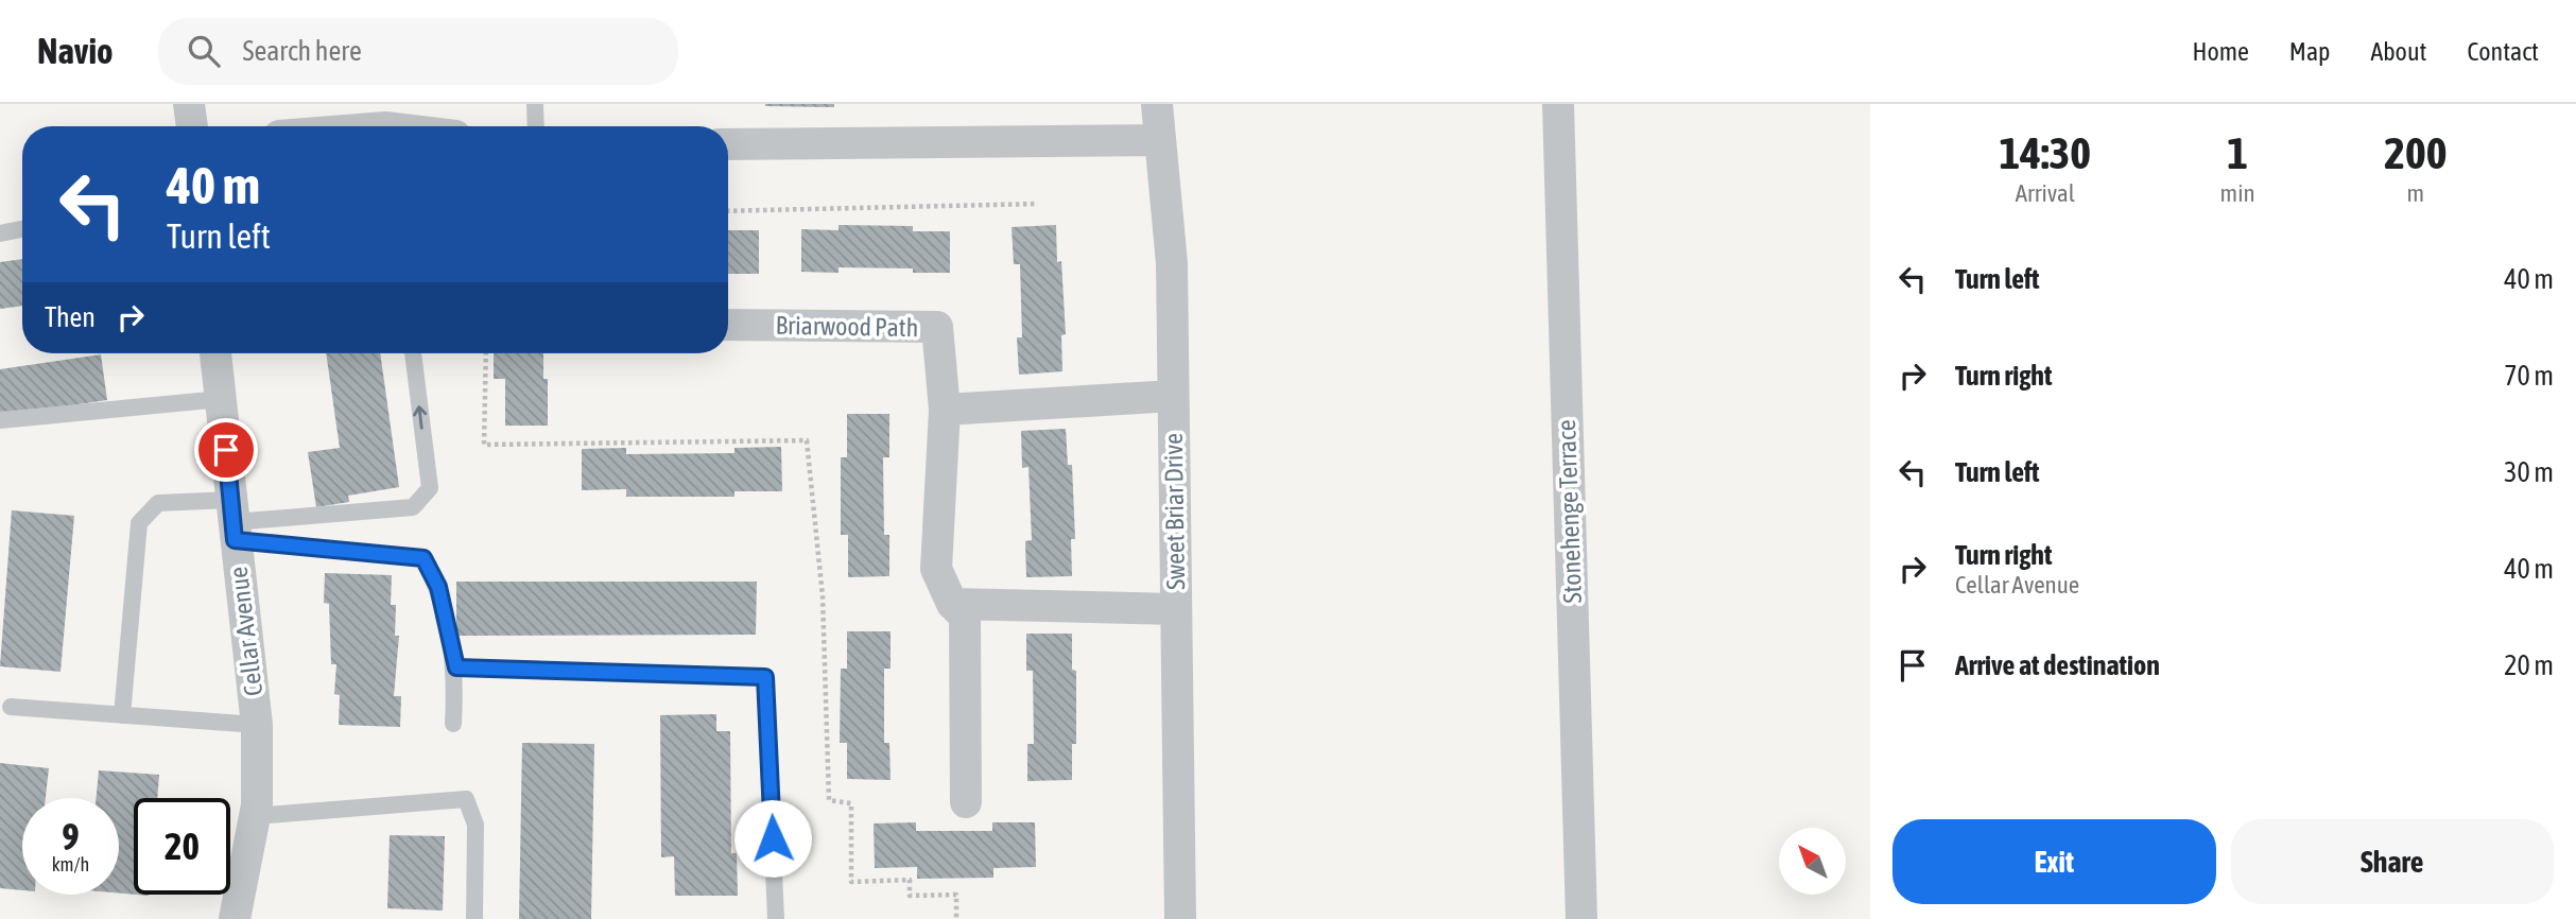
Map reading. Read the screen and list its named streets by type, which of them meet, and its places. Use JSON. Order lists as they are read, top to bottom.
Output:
{
  "streets": {
    "street": [
      "Briarwood Path",
      "Sweet Briar Drive",
      "Stonehenge Terrace",
      "Cellar Avenue"
    ]
  },
  "north": "top left",
  "page": {
    "header": "Navio",
    "search": "Search here",
    "nav": [
      "Home",
      "Map",
      "About",
      "Contact"
    ],
    "eta": [
      "14:30",
      "Arrival",
      "1",
      "min",
      "200",
      "m"
    ],
    "turn": ["40 m", "Turn left"],
    "list": [
      {
        "name": "Turn left",
        "value": "40 m"
      },
      {
        "name": "Turn right",
        "value": "70 m"
      },
      {
        "name": "Turn left",
        "value": "30 m"
      },
      {
        "name": "Turn right",
        "note": "Cellar Avenue",
        "value": "40 m"
      },
      {
        "name": "Arrive at destination",
        "value": "20 m"
      }
    ],
    "then": "Then",
    "speed": "9 km/h",
    "limit": "20",
    "buttons": ["Exit", "Share"]
  }
}
